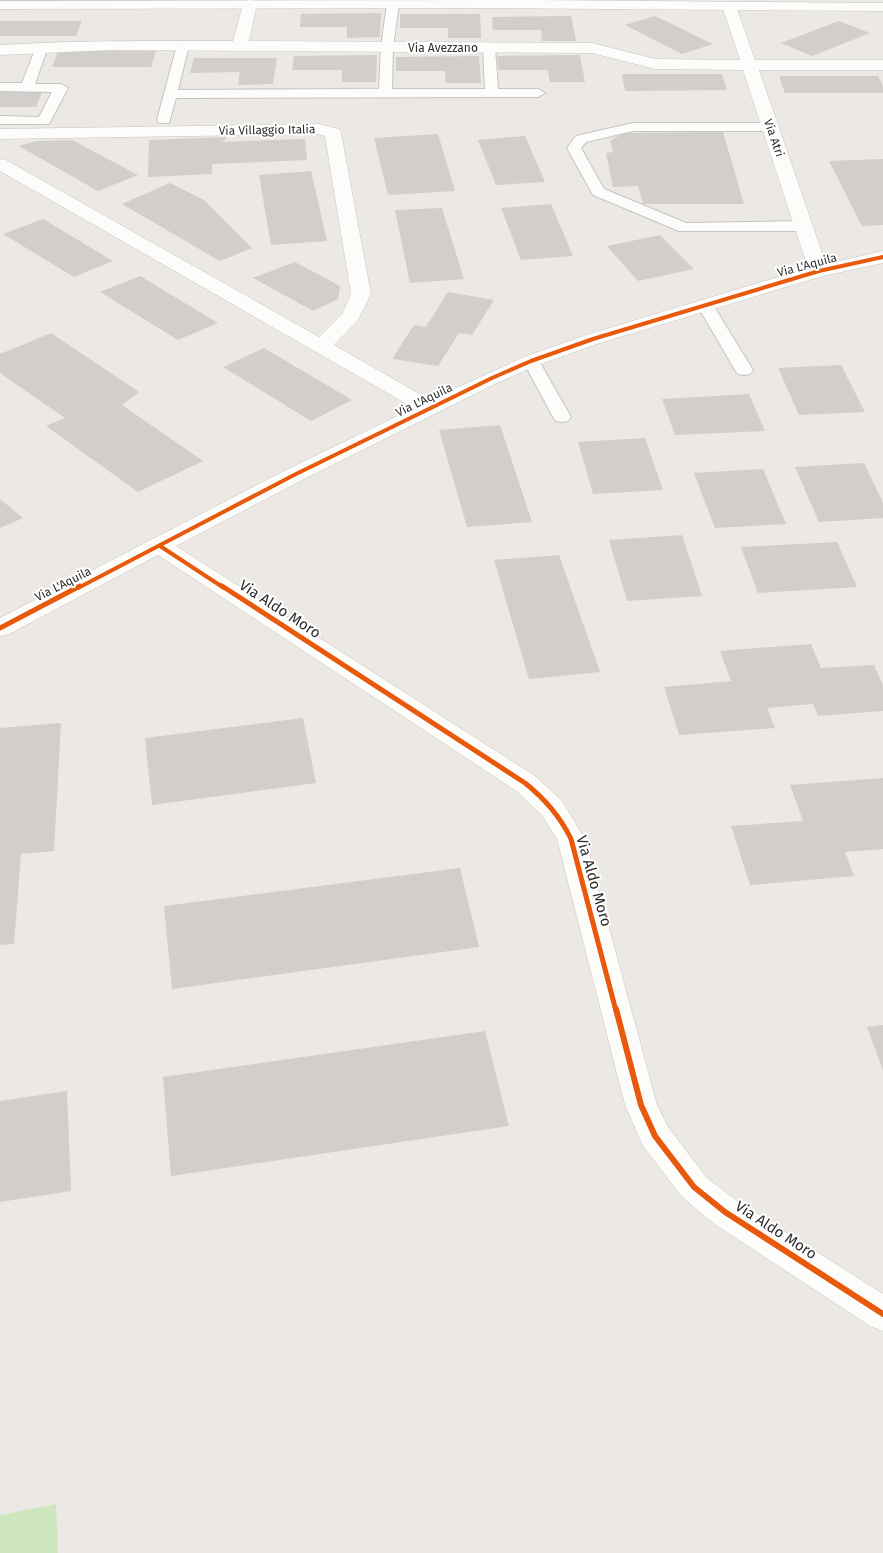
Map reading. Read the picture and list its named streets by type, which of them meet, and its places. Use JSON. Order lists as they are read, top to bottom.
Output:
{
  "streets": {
    "street": [
      "Via Avezzano",
      "Via Villaggio Italia",
      "Via Atri",
      "Via L'Aquila",
      "Via Aldo Moro"
    ]
  },
  "crossings": [
    ["Via Avezzano", "Via Atri"],
    ["Via Atri", "Via L'Aquila"],
    ["Via L'Aquila", "Via Aldo Moro"]
  ]
}
